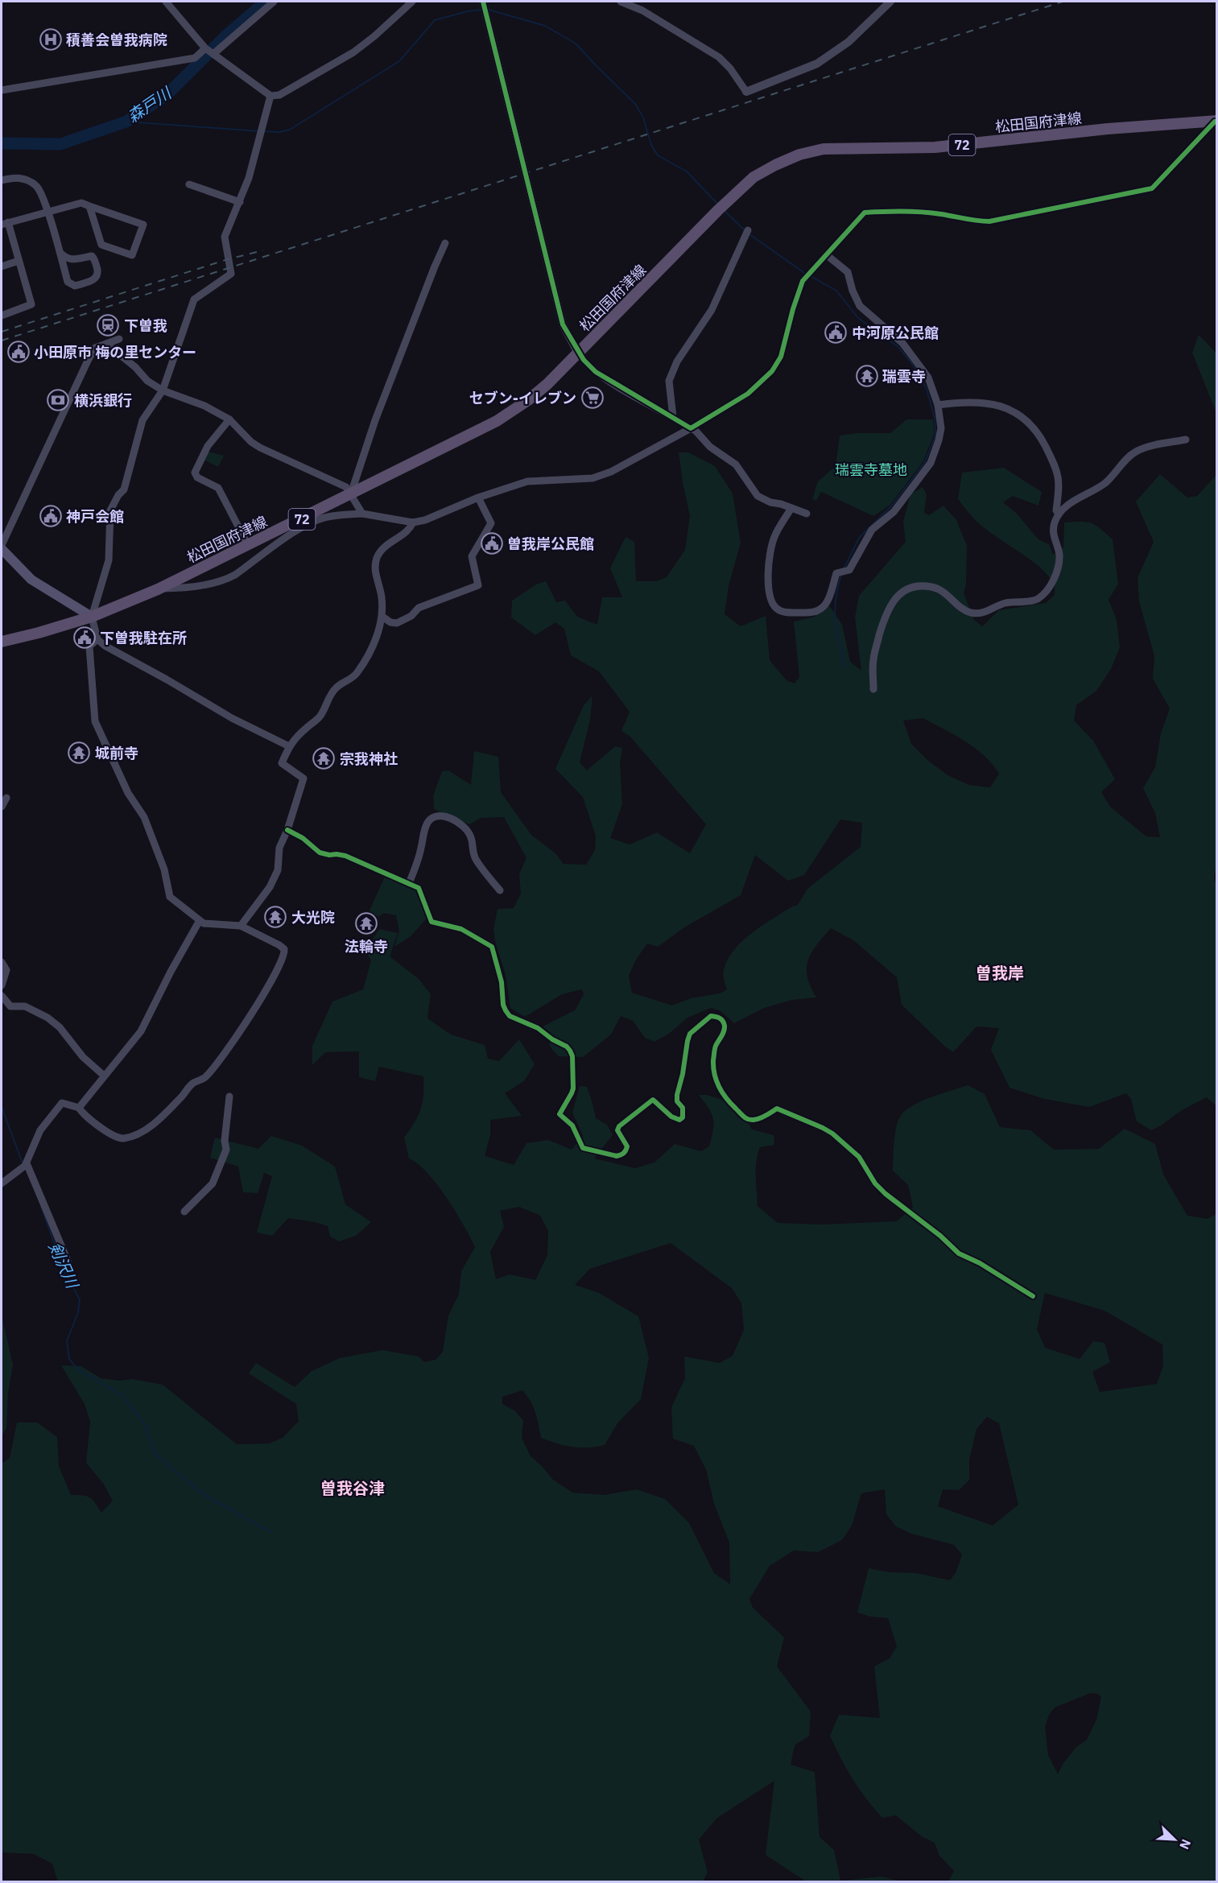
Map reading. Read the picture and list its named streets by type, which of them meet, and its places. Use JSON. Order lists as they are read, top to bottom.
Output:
{
  "streets": {
    "main road": ["松田国府津線", "72"]
  },
  "districts": ["曽我岸", "曽我谷津"],
  "water": ["森戸川", "剣沢川"],
  "parks": ["瑞雲寺墓地"],
  "places": {
    "hospital": ["積善会曽我病院"],
    "station": ["下曽我"],
    "public building": [
      "中河原公民館",
      "小田原市 梅の里センター",
      "神戸会館",
      "曽我岸公民館",
      "下曽我駐在所"
    ],
    "temple": [
      "瑞雲寺",
      "城前寺",
      "宗我神社",
      "大光院",
      "法輪寺"
    ],
    "supermarket": ["セブン-イレブン"],
    "bank": ["横浜銀行"]
  },
  "north": "bottom right"
}
